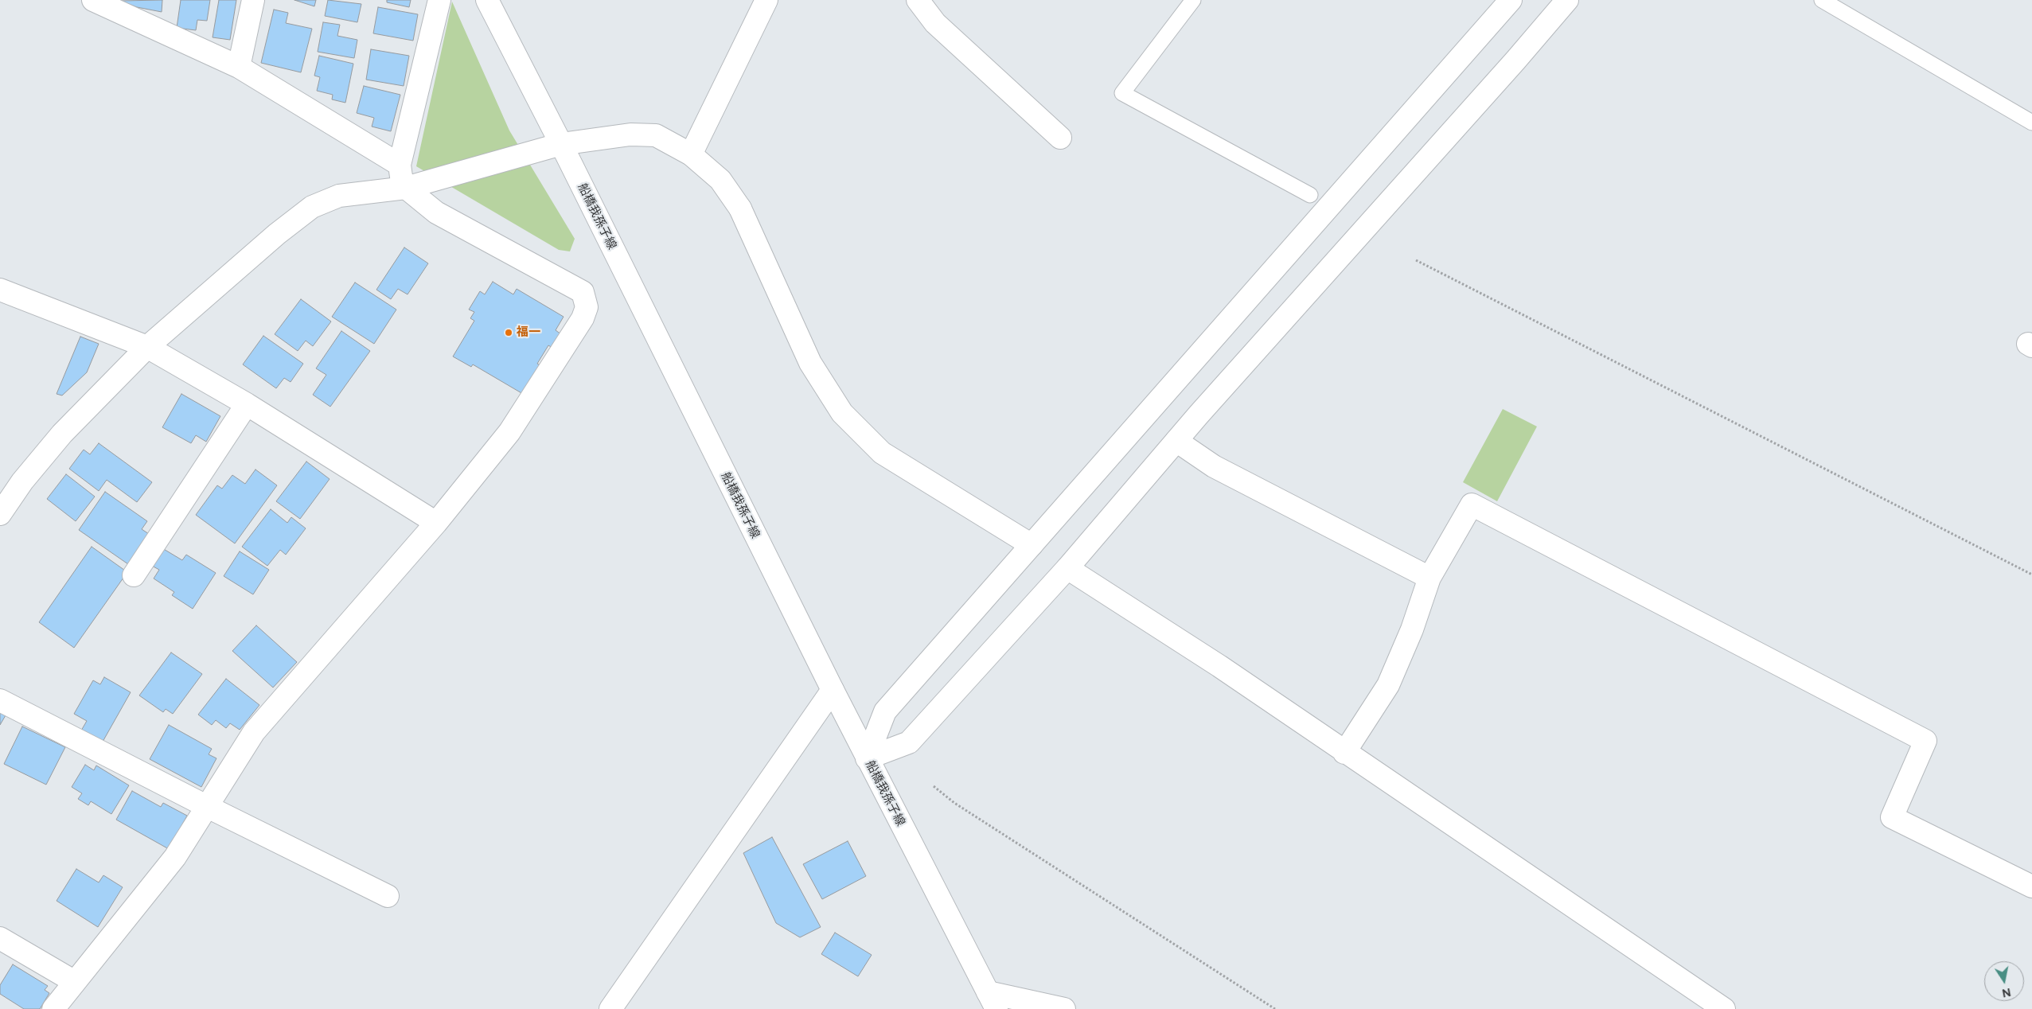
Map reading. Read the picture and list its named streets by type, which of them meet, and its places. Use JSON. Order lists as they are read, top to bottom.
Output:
{
  "streets": {
    "street": ["船橋我孫子線"]
  },
  "places": ["福一"],
  "north": "bottom"
}
